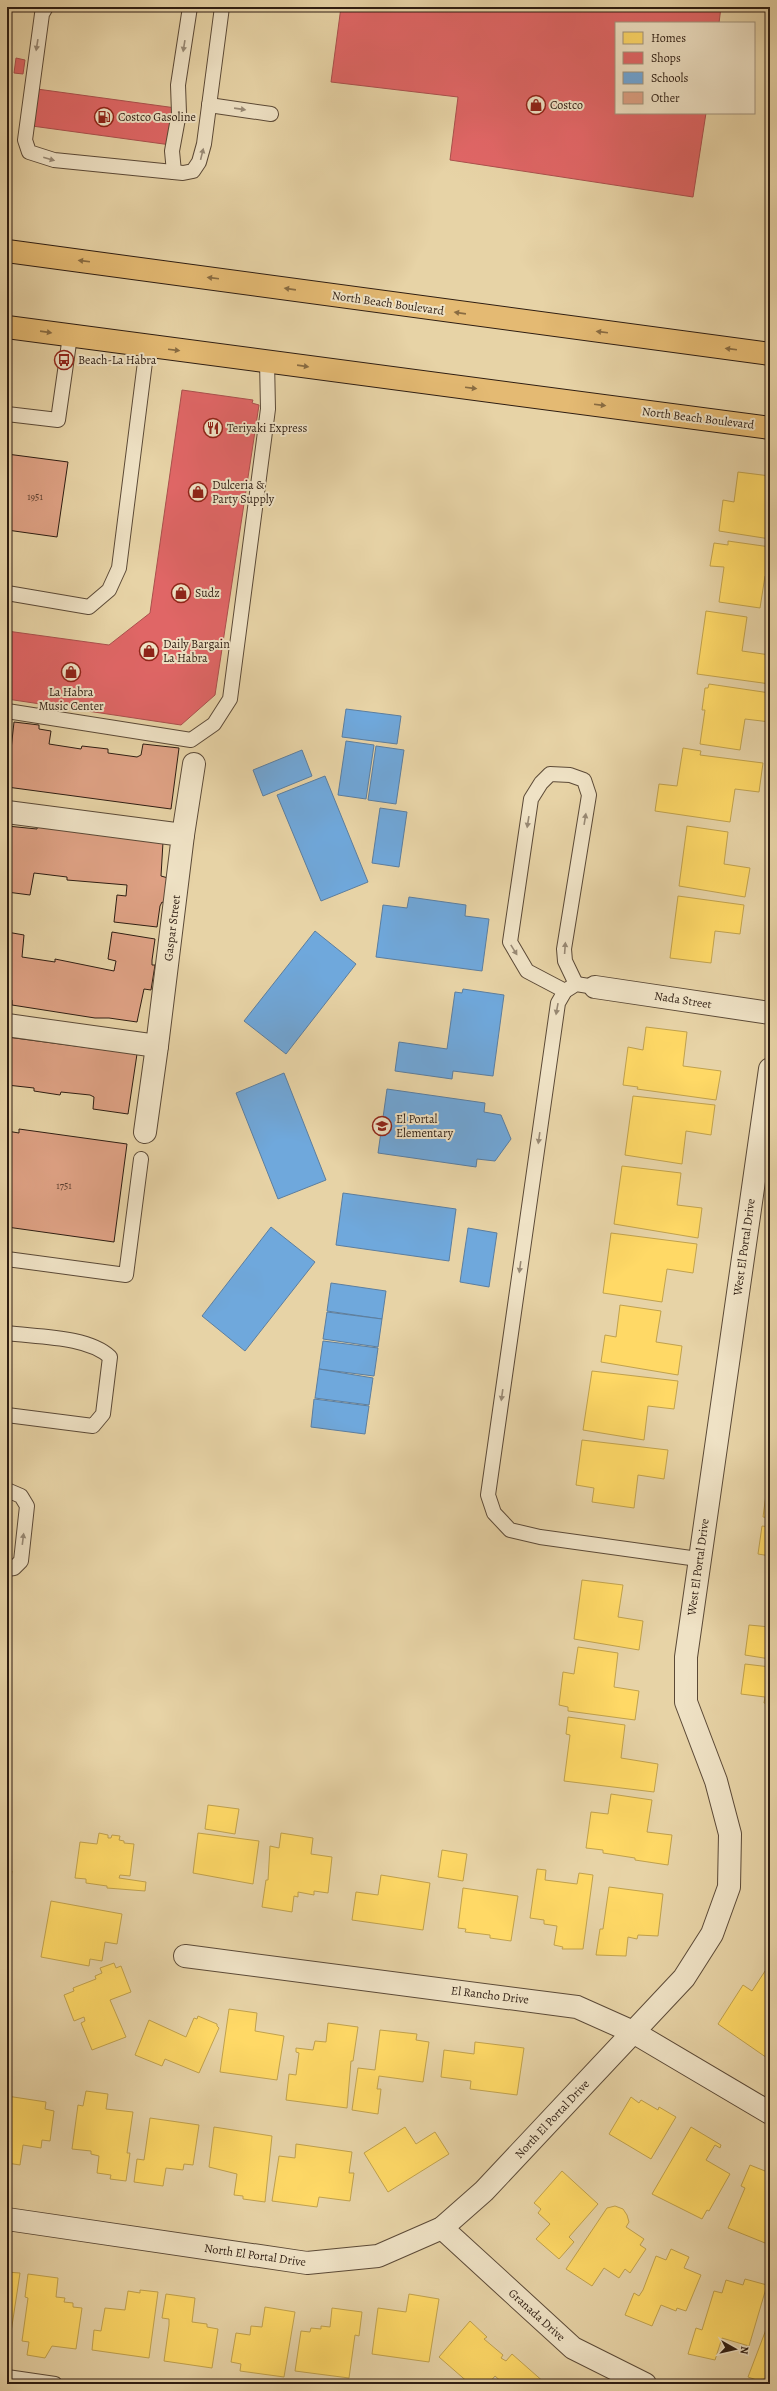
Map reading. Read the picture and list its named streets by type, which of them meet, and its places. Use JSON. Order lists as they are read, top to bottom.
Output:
{
  "streets": {
    "main road": ["North Beach Boulevard"],
    "street": [
      "Gaspar Street",
      "Nada Street",
      "West El Portal Drive",
      "El Rancho Drive",
      "North El Portal Drive",
      "Granada Drive"
    ]
  },
  "crossings": [
    ["West El Portal Drive", "El Rancho Drive"],
    ["West El Portal Drive", "North El Portal Drive"],
    ["El Rancho Drive", "North El Portal Drive"],
    ["North El Portal Drive", "Granada Drive"]
  ],
  "places": {
    "shop": [
      "Costco",
      "Dulceria & Party Supply",
      "Sudz",
      "Daily Bargain La Habra",
      "La Habra Music Center"
    ],
    "fuel station": ["Costco Gasoline"],
    "bus stop": ["Beach-La Habra"],
    "restaurant": ["Teriyaki Express"],
    "school or university": ["El Portal Elementary"]
  },
  "house_numbers": ["1951", "1751"],
  "legend": [
    "Homes",
    "Shops",
    "Schools",
    "Other"
  ],
  "north": "right"
}
